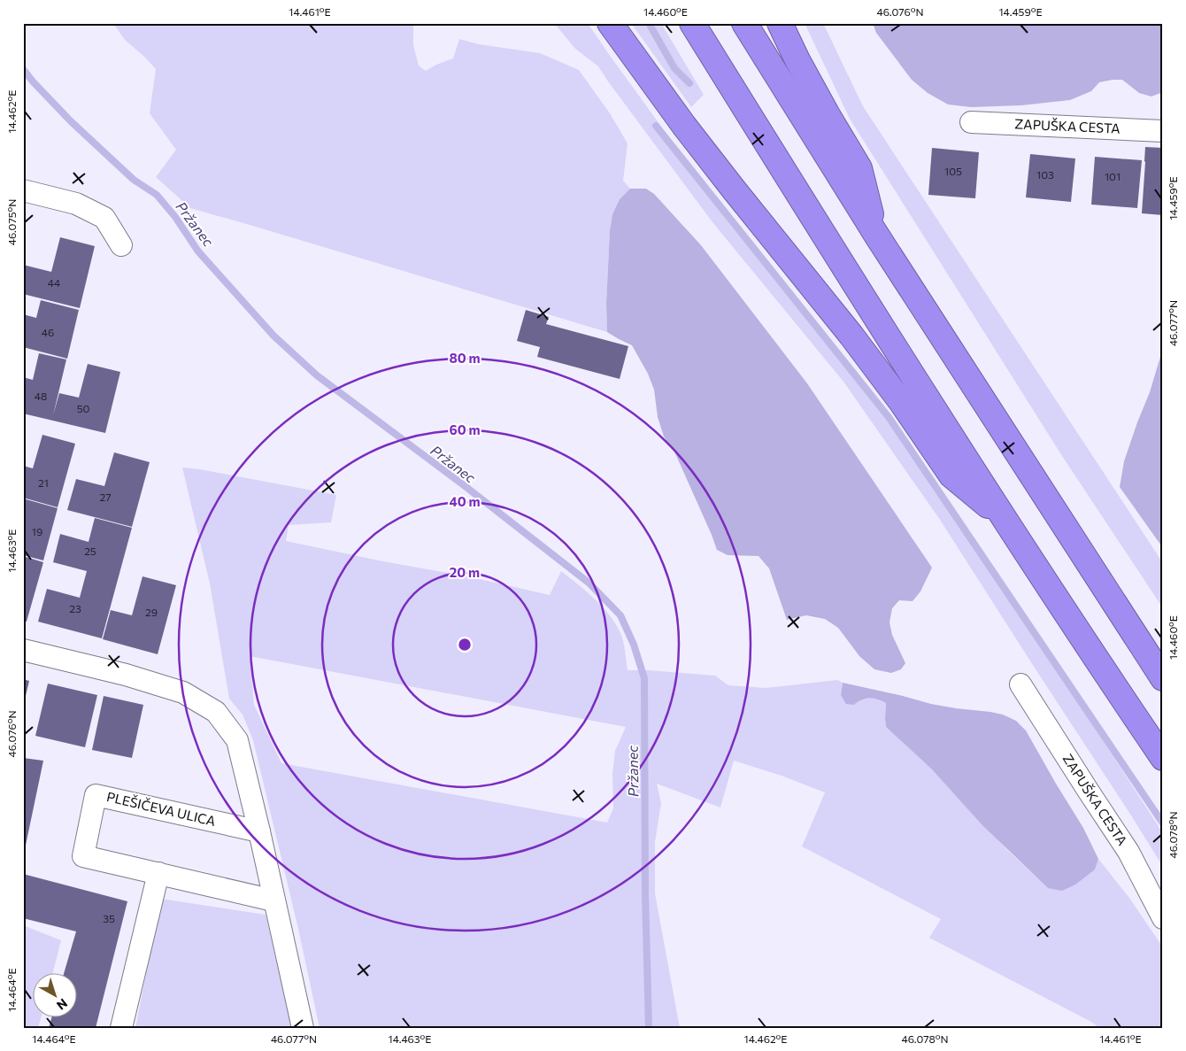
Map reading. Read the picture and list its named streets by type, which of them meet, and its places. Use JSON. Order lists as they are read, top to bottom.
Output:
{
  "streets": {
    "street": ["ZAPUŠKA CESTA", "PLEŠIČEVA ULICA"]
  },
  "water": ["Pržanec"],
  "house_numbers": [
    "105",
    "103",
    "101",
    "44",
    "46",
    "48",
    "50",
    "21",
    "27",
    "19",
    "25",
    "23",
    "29",
    "35"
  ],
  "north": "bottom right",
  "coordinates": [
    "14.461°E",
    "14.460°E",
    "46.076°N",
    "14.459°E",
    "14.462°E",
    "46.075°N",
    "46.077°N",
    "14.463°E",
    "46.078°N",
    "14.464°E"
  ],
  "rings": [
    "80 m",
    "60 m",
    "40 m",
    "20 m"
  ]
}
